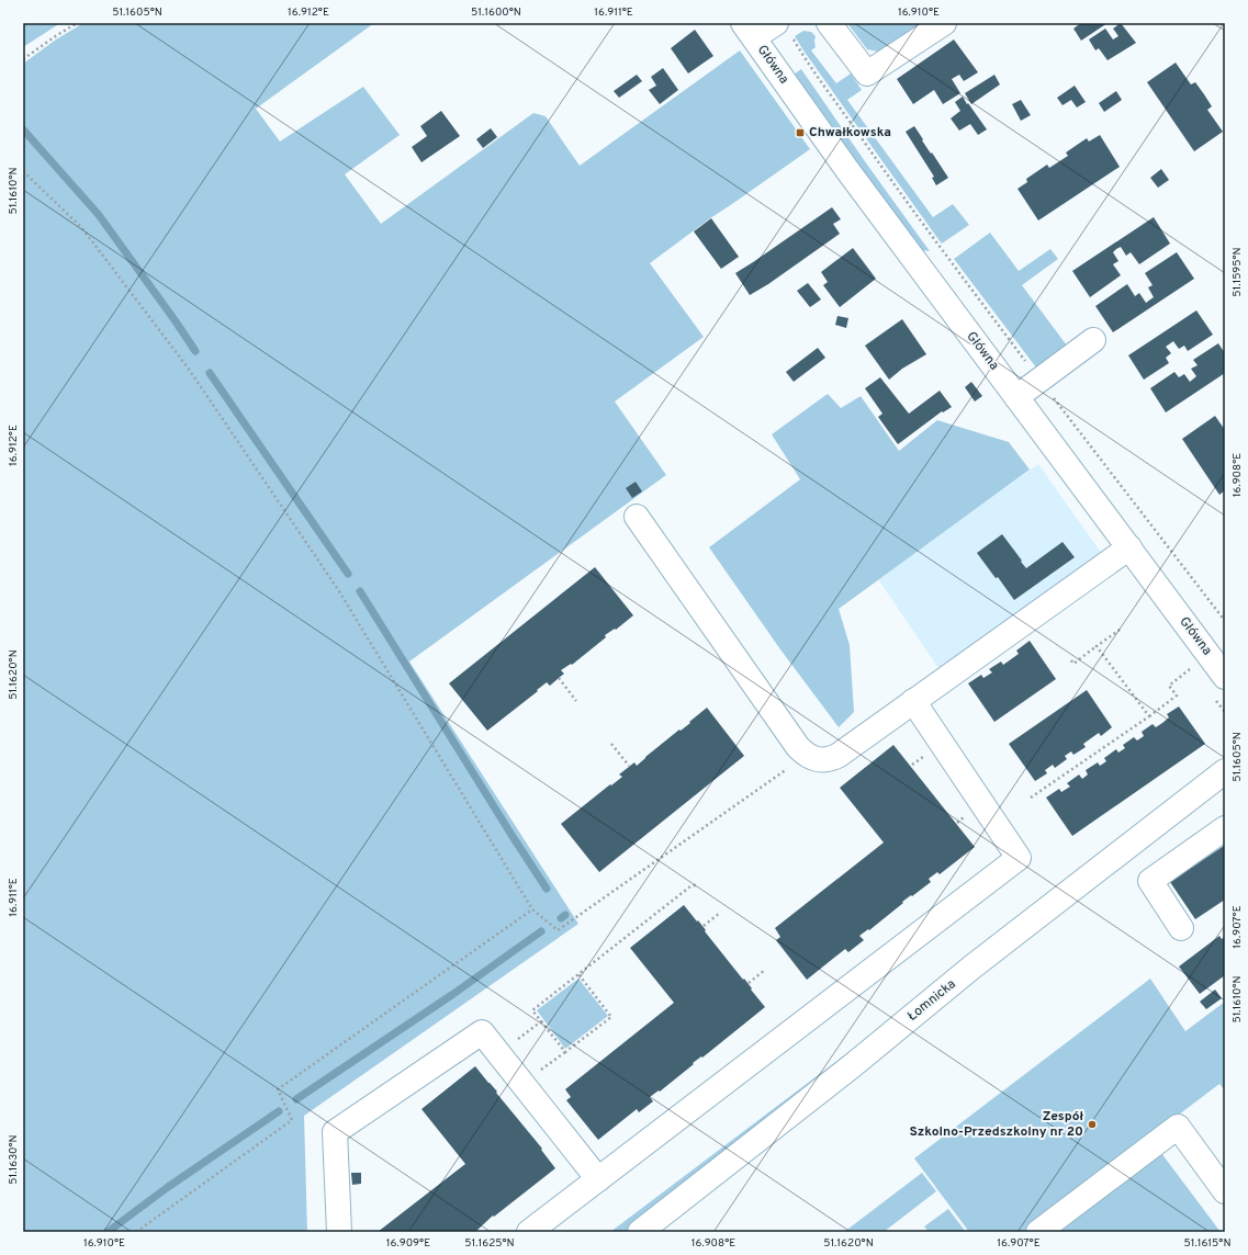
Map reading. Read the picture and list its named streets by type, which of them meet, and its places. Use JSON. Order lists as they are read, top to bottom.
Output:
{
  "streets": {
    "street": ["Główna", "Łomnicka"]
  },
  "places": {
    "transit": ["Chwałkowska"],
    "other": ["Zespół Szkolno-Przedszkolny nr 20"]
  },
  "coordinates": [
    "51.1605°N",
    "16.912°E",
    "51.1600°N",
    "16.911°E",
    "16.910°E",
    "51.1610°N",
    "51.1595°N",
    "16.908°E",
    "51.1620°N",
    "16.907°E",
    "51.1630°N",
    "16.909°E",
    "51.1625°N",
    "51.1615°N"
  ]
}
